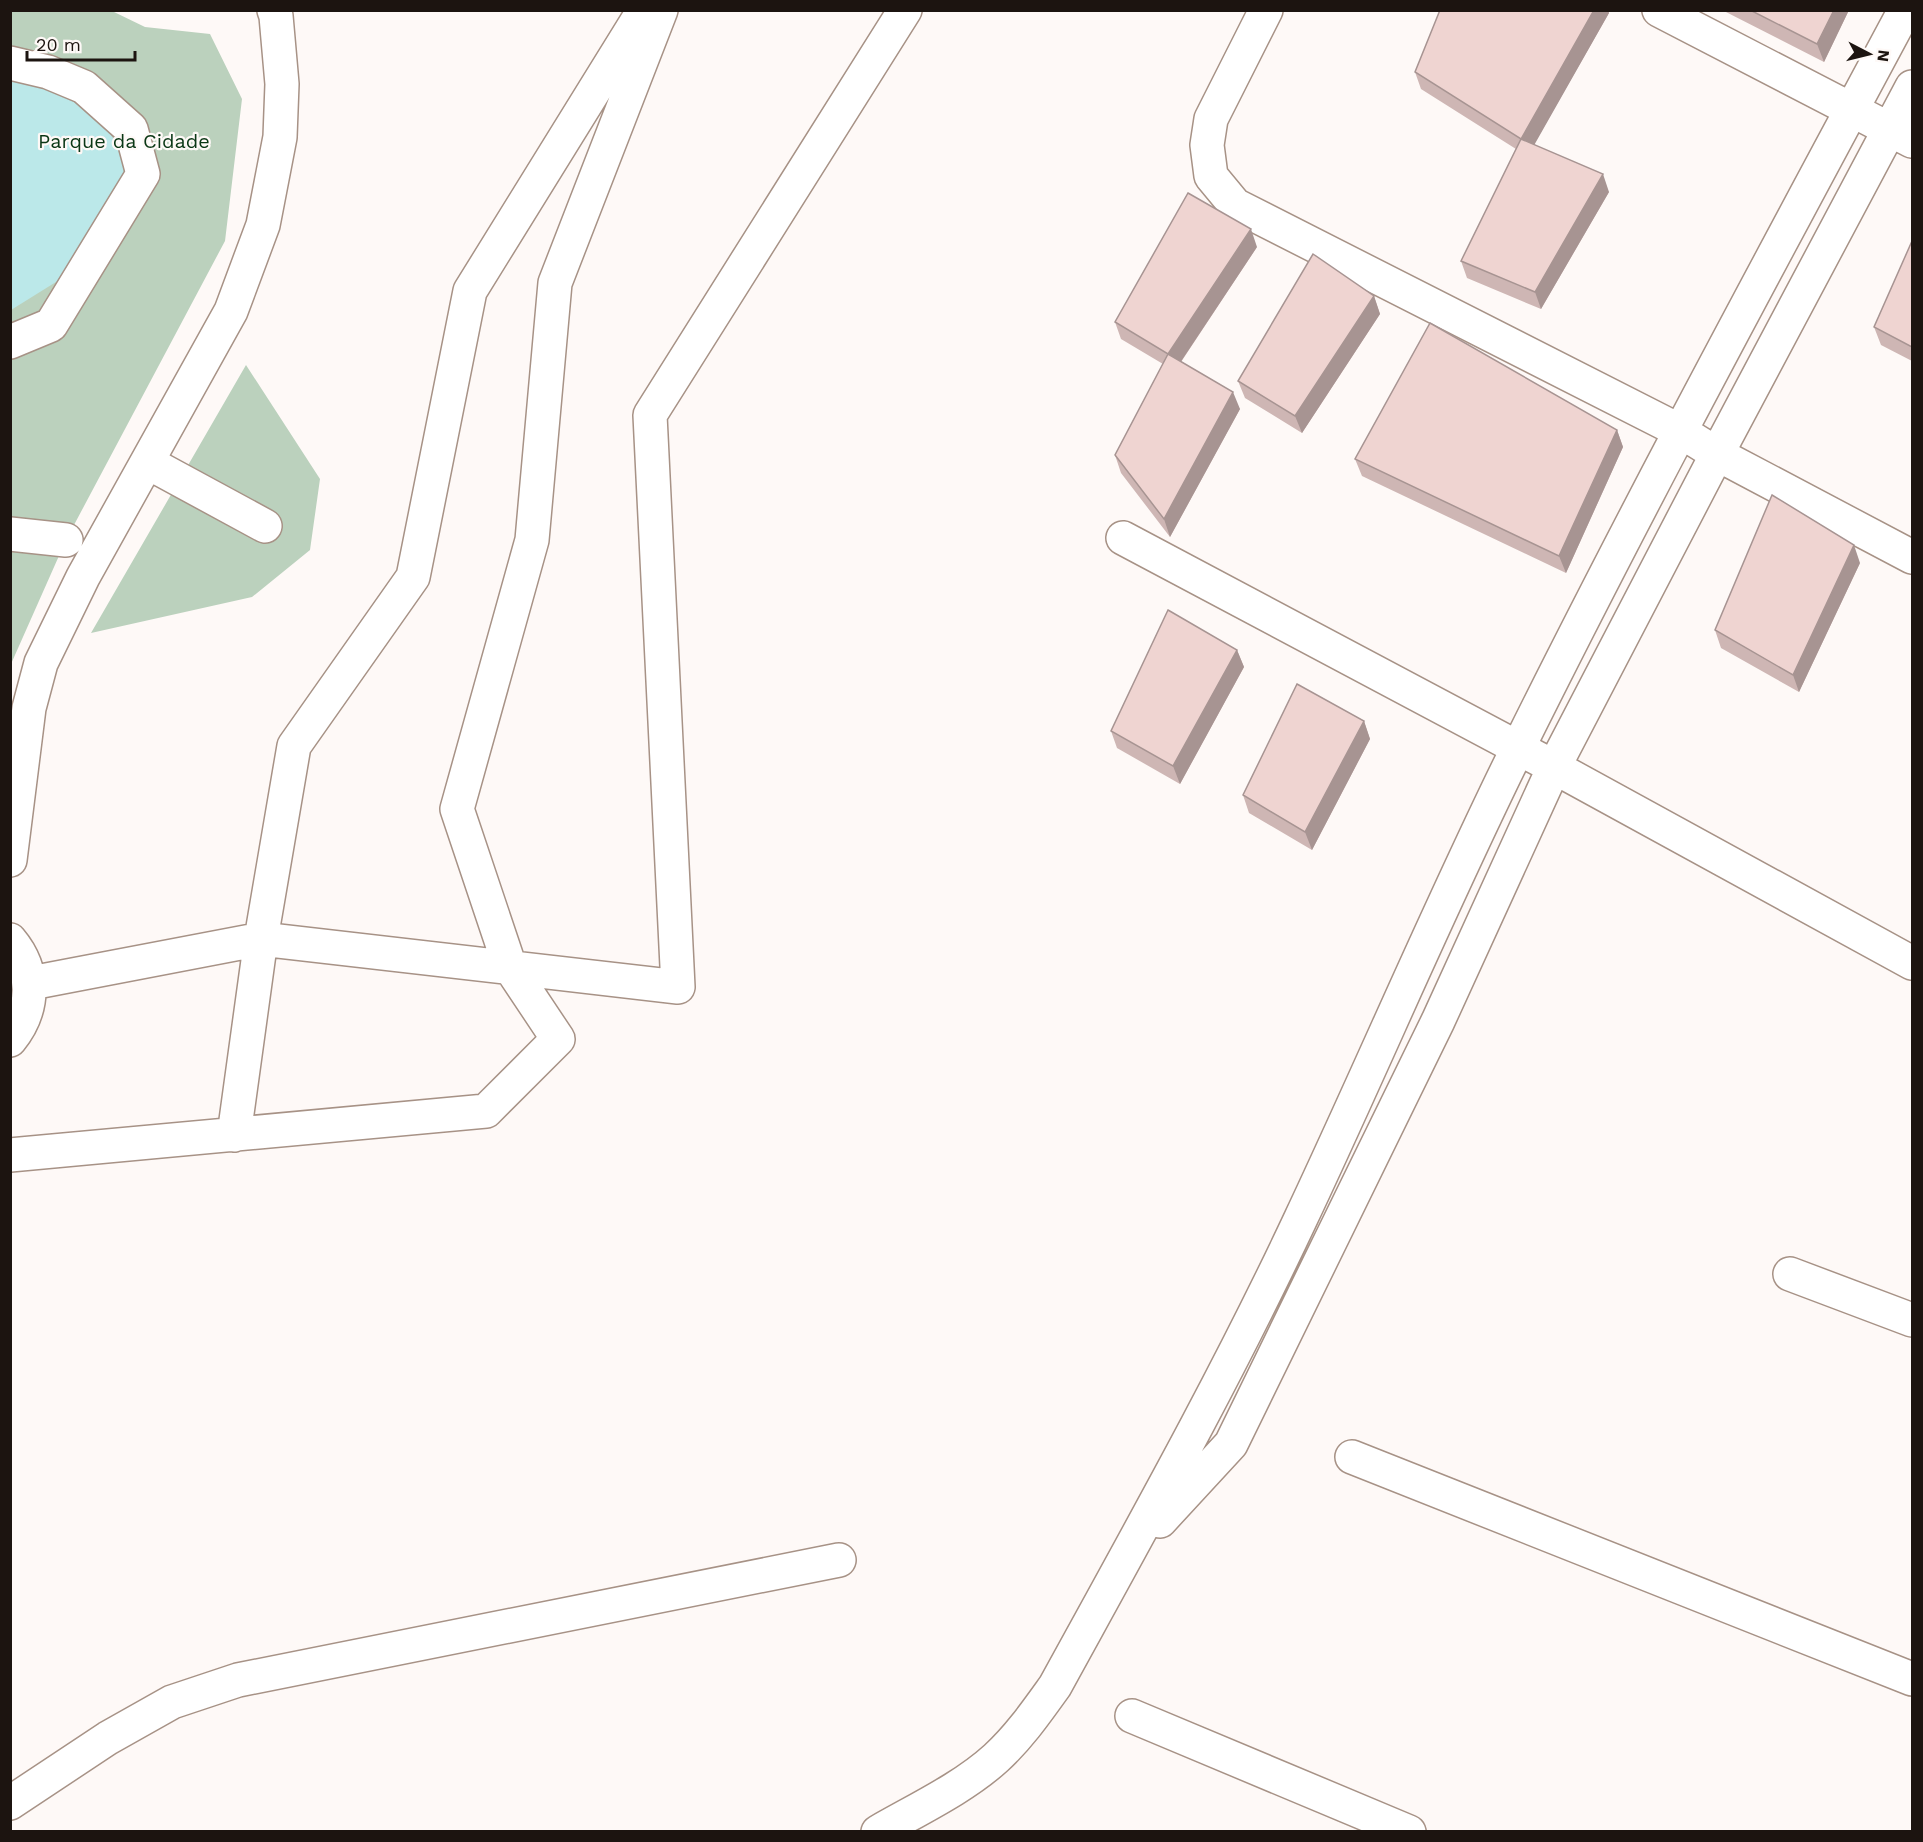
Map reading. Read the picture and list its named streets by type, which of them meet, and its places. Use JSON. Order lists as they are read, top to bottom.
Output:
{
  "parks": ["Parque da Cidade"],
  "scale_bar": "20 m",
  "north": "right"
}
